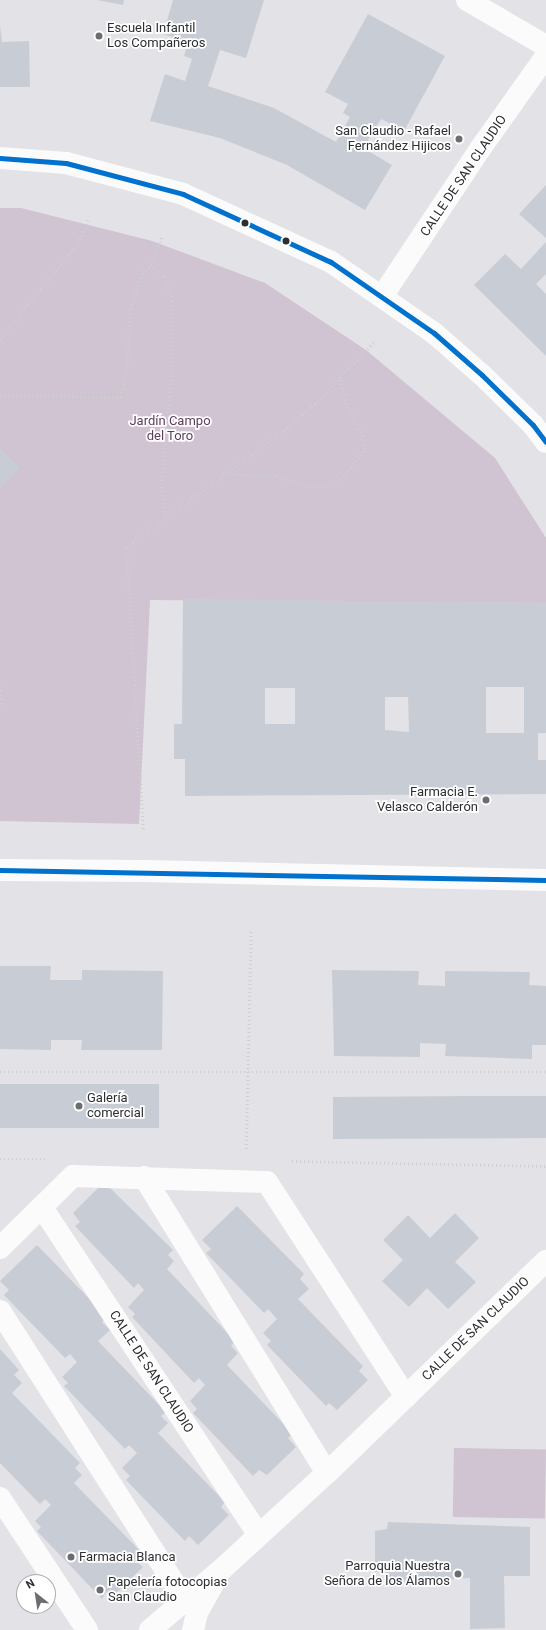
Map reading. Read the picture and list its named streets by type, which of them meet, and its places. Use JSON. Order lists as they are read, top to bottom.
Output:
{
  "streets": {
    "street": ["CALLE DE SAN CLAUDIO"]
  },
  "parks": ["Jardín Campo del Toro"],
  "places": [
    "Escuela Infantil Los Compañeros",
    "San Claudio - Rafael Fernández Hijicos",
    "Farmacia E. Velasco Calderón",
    "Galería comercial",
    "Farmacia Blanca",
    "Parroquia Nuestra Señora de los Álamos",
    "Papelería fotocopias San Claudio"
  ],
  "north": "top left"
}
